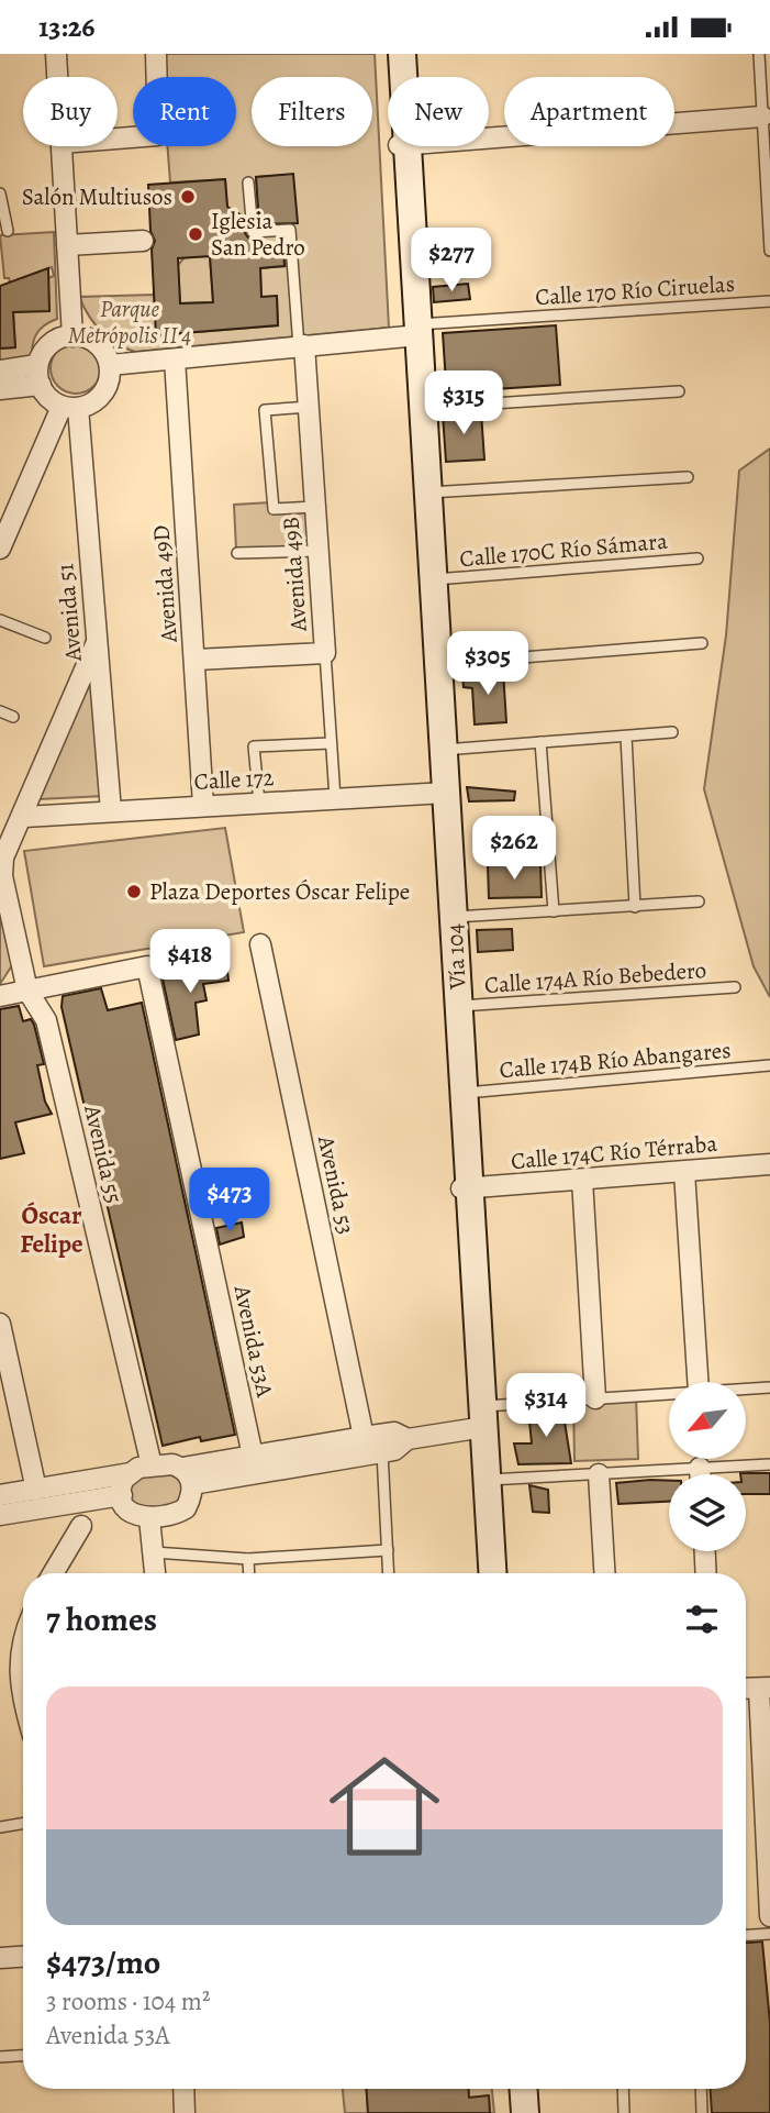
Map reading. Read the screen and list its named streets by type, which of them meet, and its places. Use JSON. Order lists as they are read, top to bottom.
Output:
{
  "streets": {
    "main road": ["Vía 104"],
    "street": [
      "Avenida 49B",
      "Avenida 49D",
      "Avenida 51",
      "Calle 172",
      "Calle 174C Río Térraba",
      "Avenida 55",
      "Avenida 53",
      "Avenida 53A"
    ],
    "lane": [
      "Calle 170 Río Ciruelas",
      "Calle 170C Río Sámara",
      "Calle 174A Río Bebedero",
      "Calle 174B Río Abangares"
    ]
  },
  "crossings": [
    ["Calle 170 Río Ciruelas", "Vía 104"],
    ["Calle 170C Río Sámara", "Vía 104"],
    ["Avenida 49B", "Calle 172"],
    ["Avenida 49D", "Calle 172"],
    ["Avenida 51", "Calle 172"],
    ["Calle 172", "Vía 104"],
    ["Calle 172", "Avenida 55"],
    ["Vía 104", "Calle 174A Río Bebedero"],
    ["Vía 104", "Calle 174B Río Abangares"],
    ["Vía 104", "Calle 174C Río Térraba"],
    ["Avenida 55", "Avenida 53A"]
  ],
  "districts": ["Óscar Felipe"],
  "parks": ["Parque Metrópolis II 4"],
  "places": ["Salón Multiusos", "Iglesia San Pedro", "Plaza Deportes Óscar Felipe"],
  "north": "bottom left",
  "page": {
    "status": "13:26",
    "chip": [
      "Buy",
      "Rent",
      "Filters",
      "New",
      "Apartment"
    ],
    "price": [
      "$277",
      "$315",
      "$305",
      "$262",
      "$418",
      "$473",
      "$314"
    ],
    "heading": "7 homes",
    "list": [
      {
        "name": "$473/mo",
        "note": "3 rooms · 104 m² · Avenida 53A"
      }
    ]
  }
}
